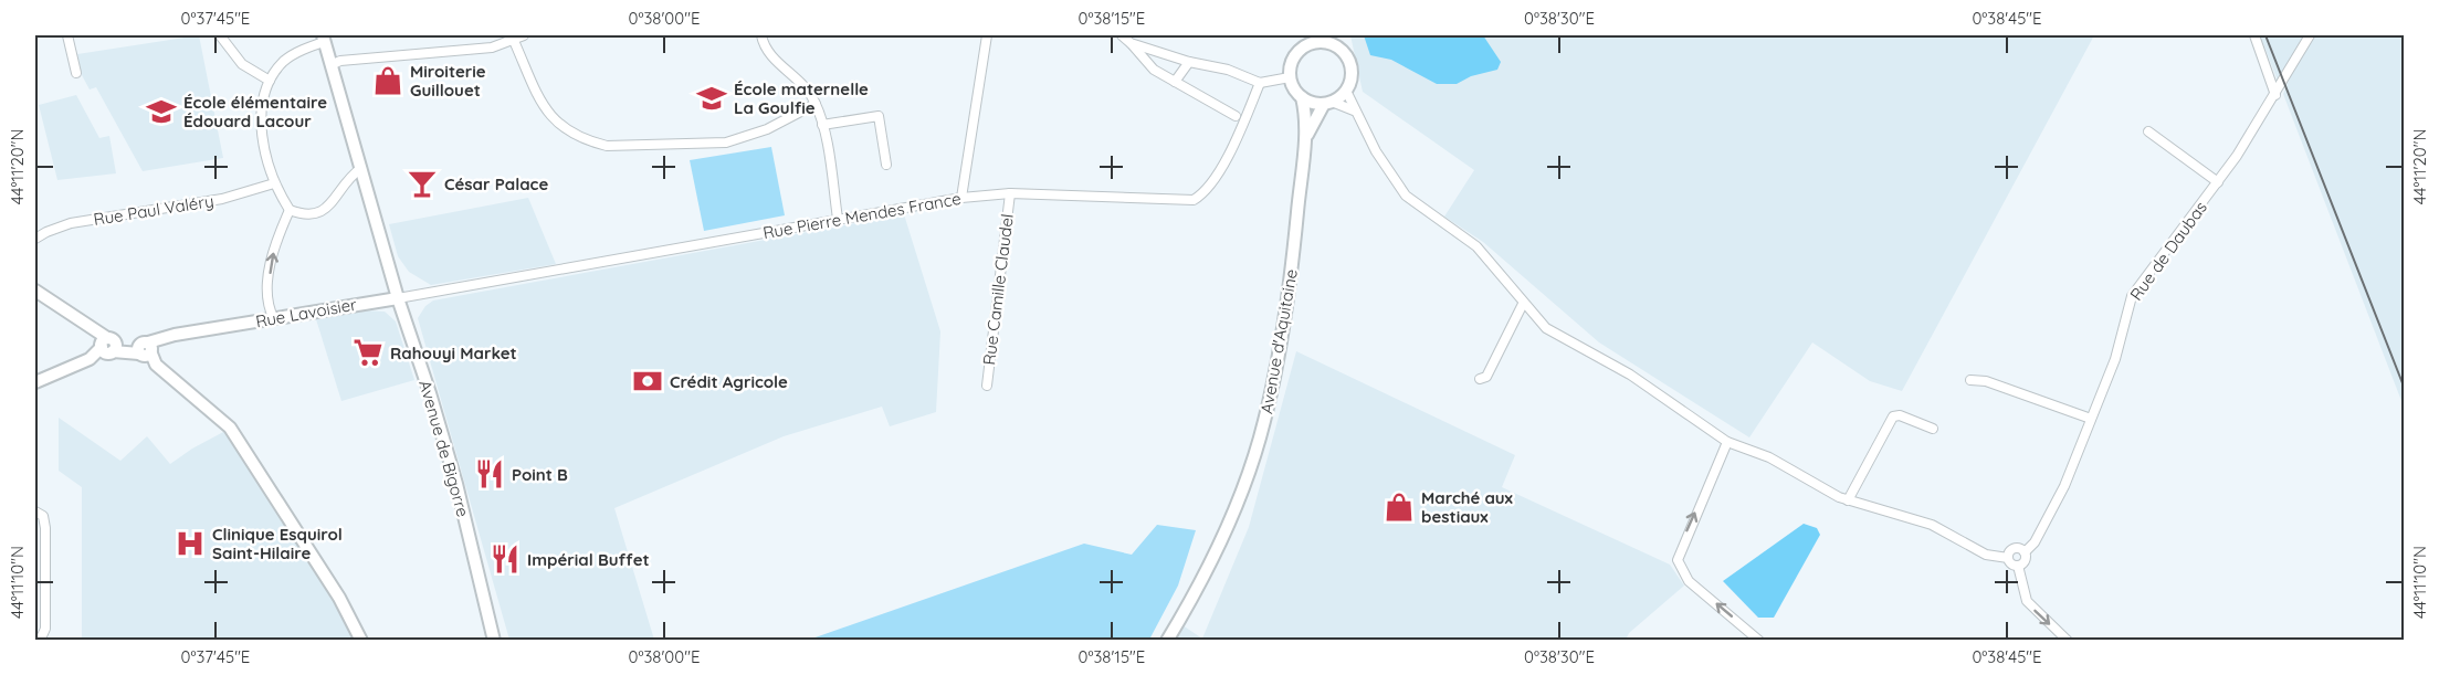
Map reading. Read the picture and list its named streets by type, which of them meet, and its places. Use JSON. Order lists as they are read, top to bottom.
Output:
{
  "streets": {
    "street": [
      "Rue Paul Valéry",
      "Rue Pierre Mendes France",
      "Rue de Daubas",
      "Rue Camille Claudel",
      "Rue Lavoisier",
      "Avenue d'Aquitaine",
      "Avenue de Bigorre"
    ]
  },
  "crossings": [
    ["Rue Pierre Mendes France", "Rue Camille Claudel"],
    ["Rue Pierre Mendes France", "Rue Lavoisier"],
    ["Rue Pierre Mendes France", "Avenue de Bigorre"],
    ["Rue Lavoisier", "Avenue de Bigorre"]
  ],
  "places": {
    "shop": ["Miroiterie Guillouet", "Marché aux bestiaux"],
    "school or university": ["École maternelle La Goulfie", "École élémentaire Édouard Lacour"],
    "bar": ["César Palace"],
    "supermarket": ["Rahouyi Market"],
    "bank": ["Crédit Agricole"],
    "restaurant": ["Point B", "Impérial Buffet"],
    "hospital": ["Clinique Esquirol Saint-Hilaire"]
  },
  "coordinates": [
    "0°37'45\"E",
    "0°38'00\"E",
    "0°38'15\"E",
    "0°38'30\"E",
    "0°38'45\"E",
    "44°11'20\"N",
    "44°11'10\"N"
  ]
}
